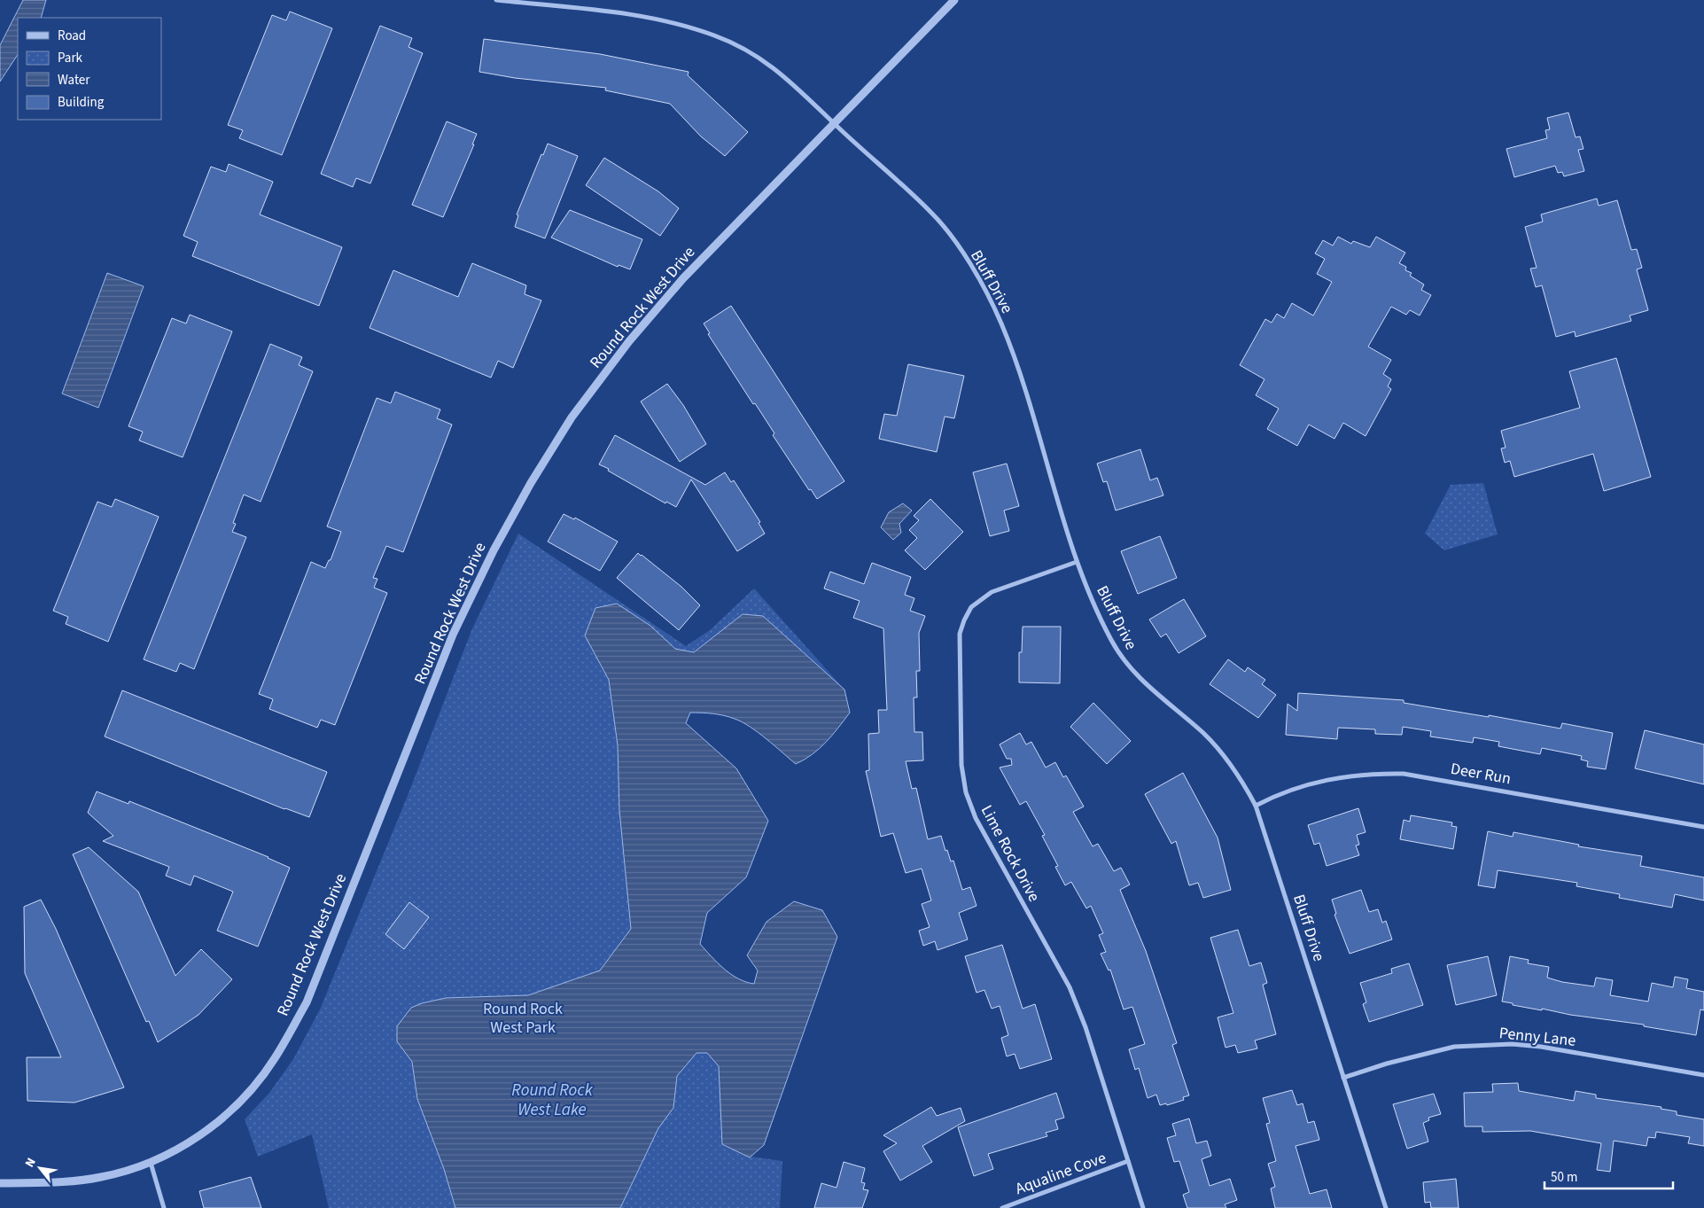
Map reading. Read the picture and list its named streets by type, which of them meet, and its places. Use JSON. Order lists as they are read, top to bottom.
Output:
{
  "streets": {
    "street": [
      "Bluff Drive",
      "Round Rock West Drive",
      "Deer Run",
      "Lime Rock Drive",
      "Penny Lane",
      "Aqualine Cove"
    ]
  },
  "crossings": [
    ["Bluff Drive", "Round Rock West Drive"],
    ["Bluff Drive", "Deer Run"],
    ["Bluff Drive", "Lime Rock Drive"],
    ["Bluff Drive", "Penny Lane"],
    ["Lime Rock Drive", "Aqualine Cove"]
  ],
  "water": ["Round Rock West Lake"],
  "parks": ["Round Rock West Park"],
  "legend": [
    "Road",
    "Park",
    "Water",
    "Building"
  ],
  "scale_bar": "50 m",
  "north": "top left"
}
